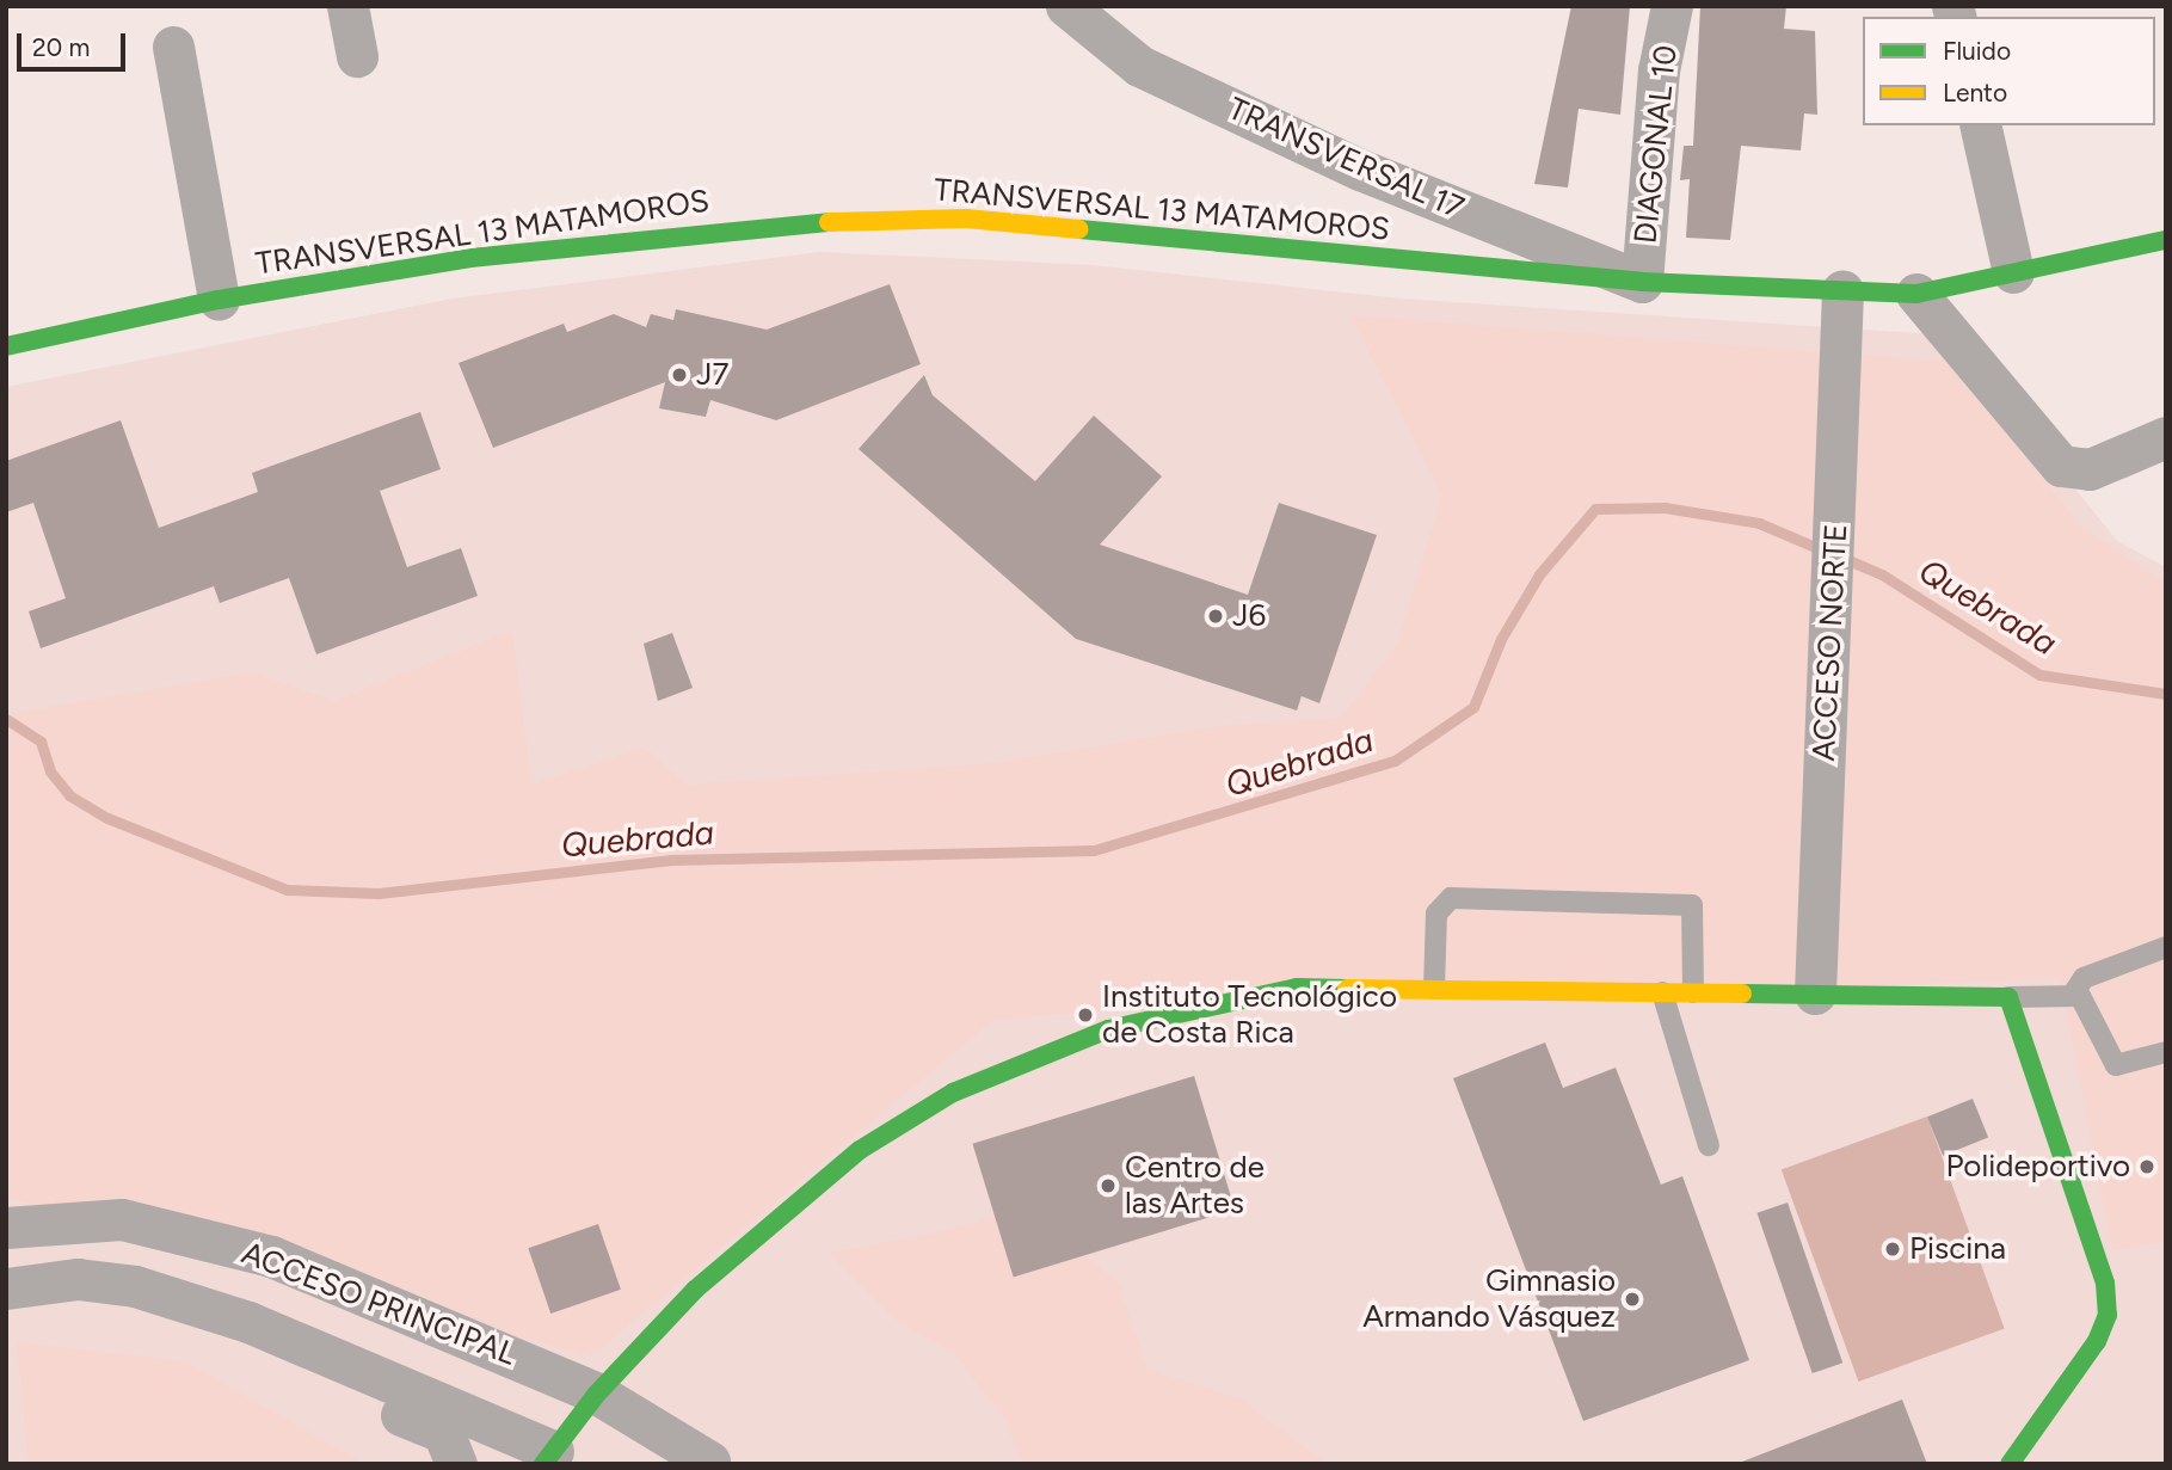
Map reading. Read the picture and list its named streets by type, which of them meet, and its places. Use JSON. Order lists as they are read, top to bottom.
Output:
{
  "streets": {
    "street": [
      "DIAGONAL 10",
      "TRANSVERSAL 17",
      "TRANSVERSAL 13 MATAMOROS",
      "ACCESO NORTE",
      "ACCESO PRINCIPAL"
    ]
  },
  "crossings": [
    ["DIAGONAL 10", "TRANSVERSAL 17"],
    ["DIAGONAL 10", "TRANSVERSAL 13 MATAMOROS"],
    ["TRANSVERSAL 17", "TRANSVERSAL 13 MATAMOROS"],
    ["TRANSVERSAL 13 MATAMOROS", "ACCESO NORTE"]
  ],
  "water": ["Quebrada"],
  "places": [
    "J7",
    "J6",
    "Instituto Tecnológico de Costa Rica",
    "Polideportivo",
    "Centro de las Artes",
    "Piscina",
    "Gimnasio Armando Vásquez"
  ],
  "legend": ["Fluido", "Lento"],
  "scale_bar": "20 m"
}
